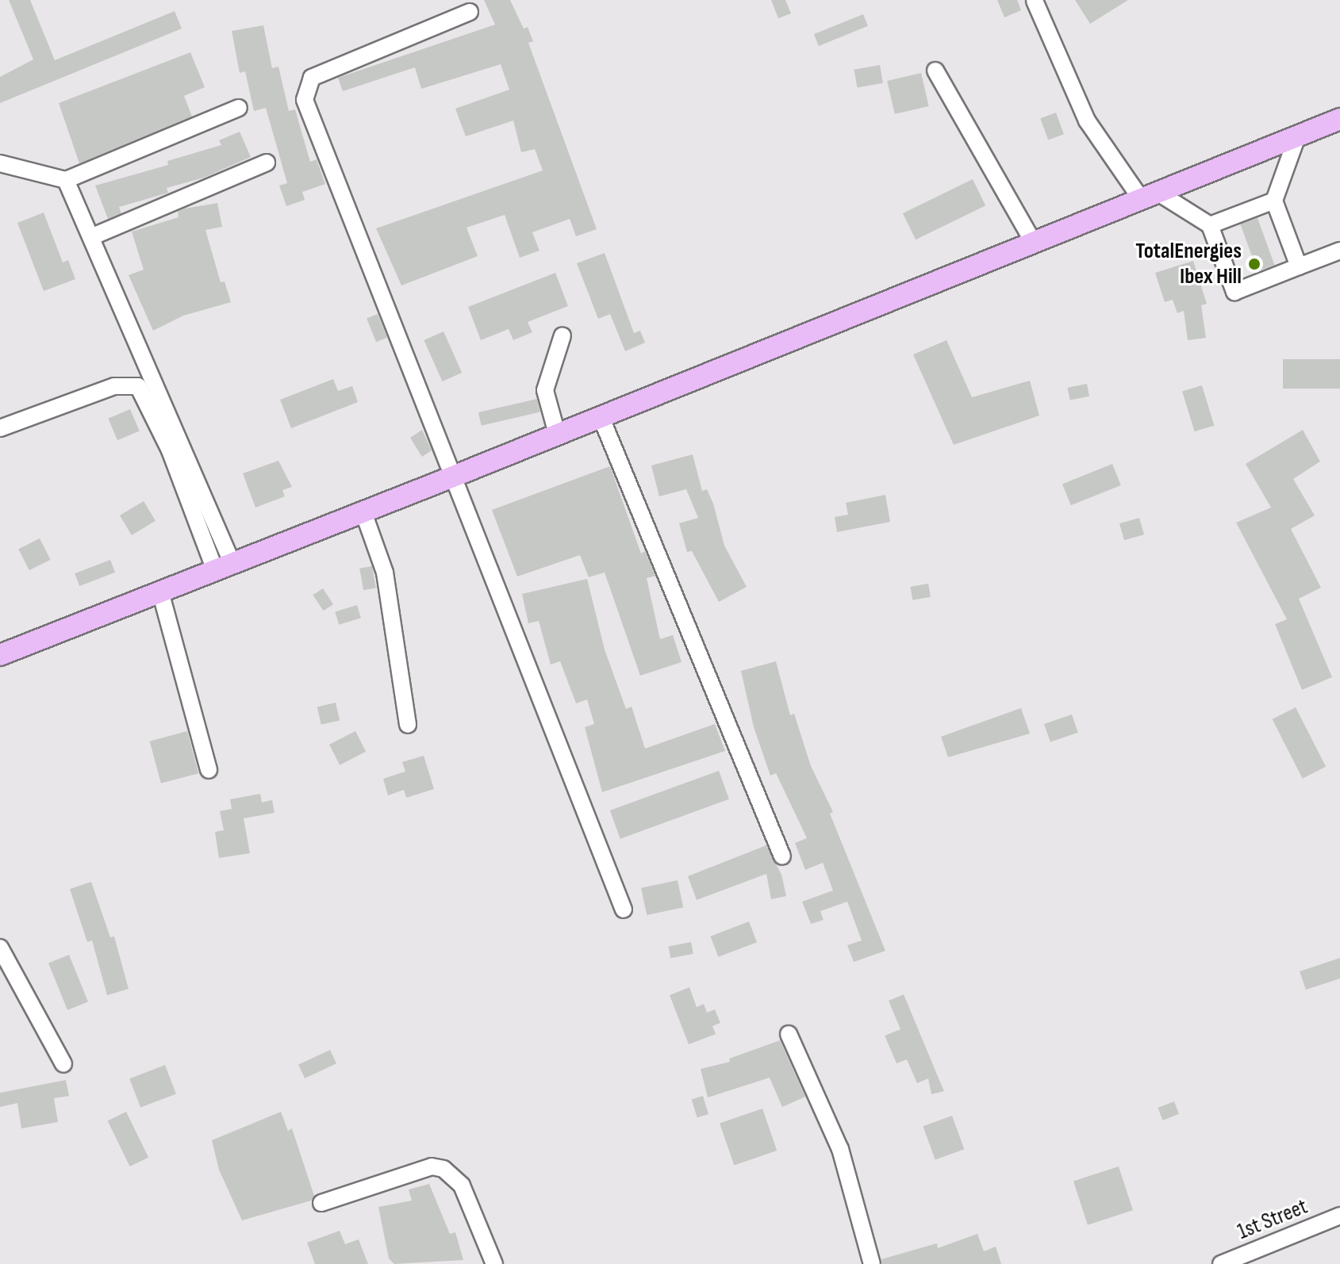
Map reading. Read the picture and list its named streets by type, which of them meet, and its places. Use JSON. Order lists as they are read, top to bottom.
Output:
{
  "streets": {
    "street": ["1st Street"]
  },
  "places": ["TotalEnergies Ibex Hill"]
}
